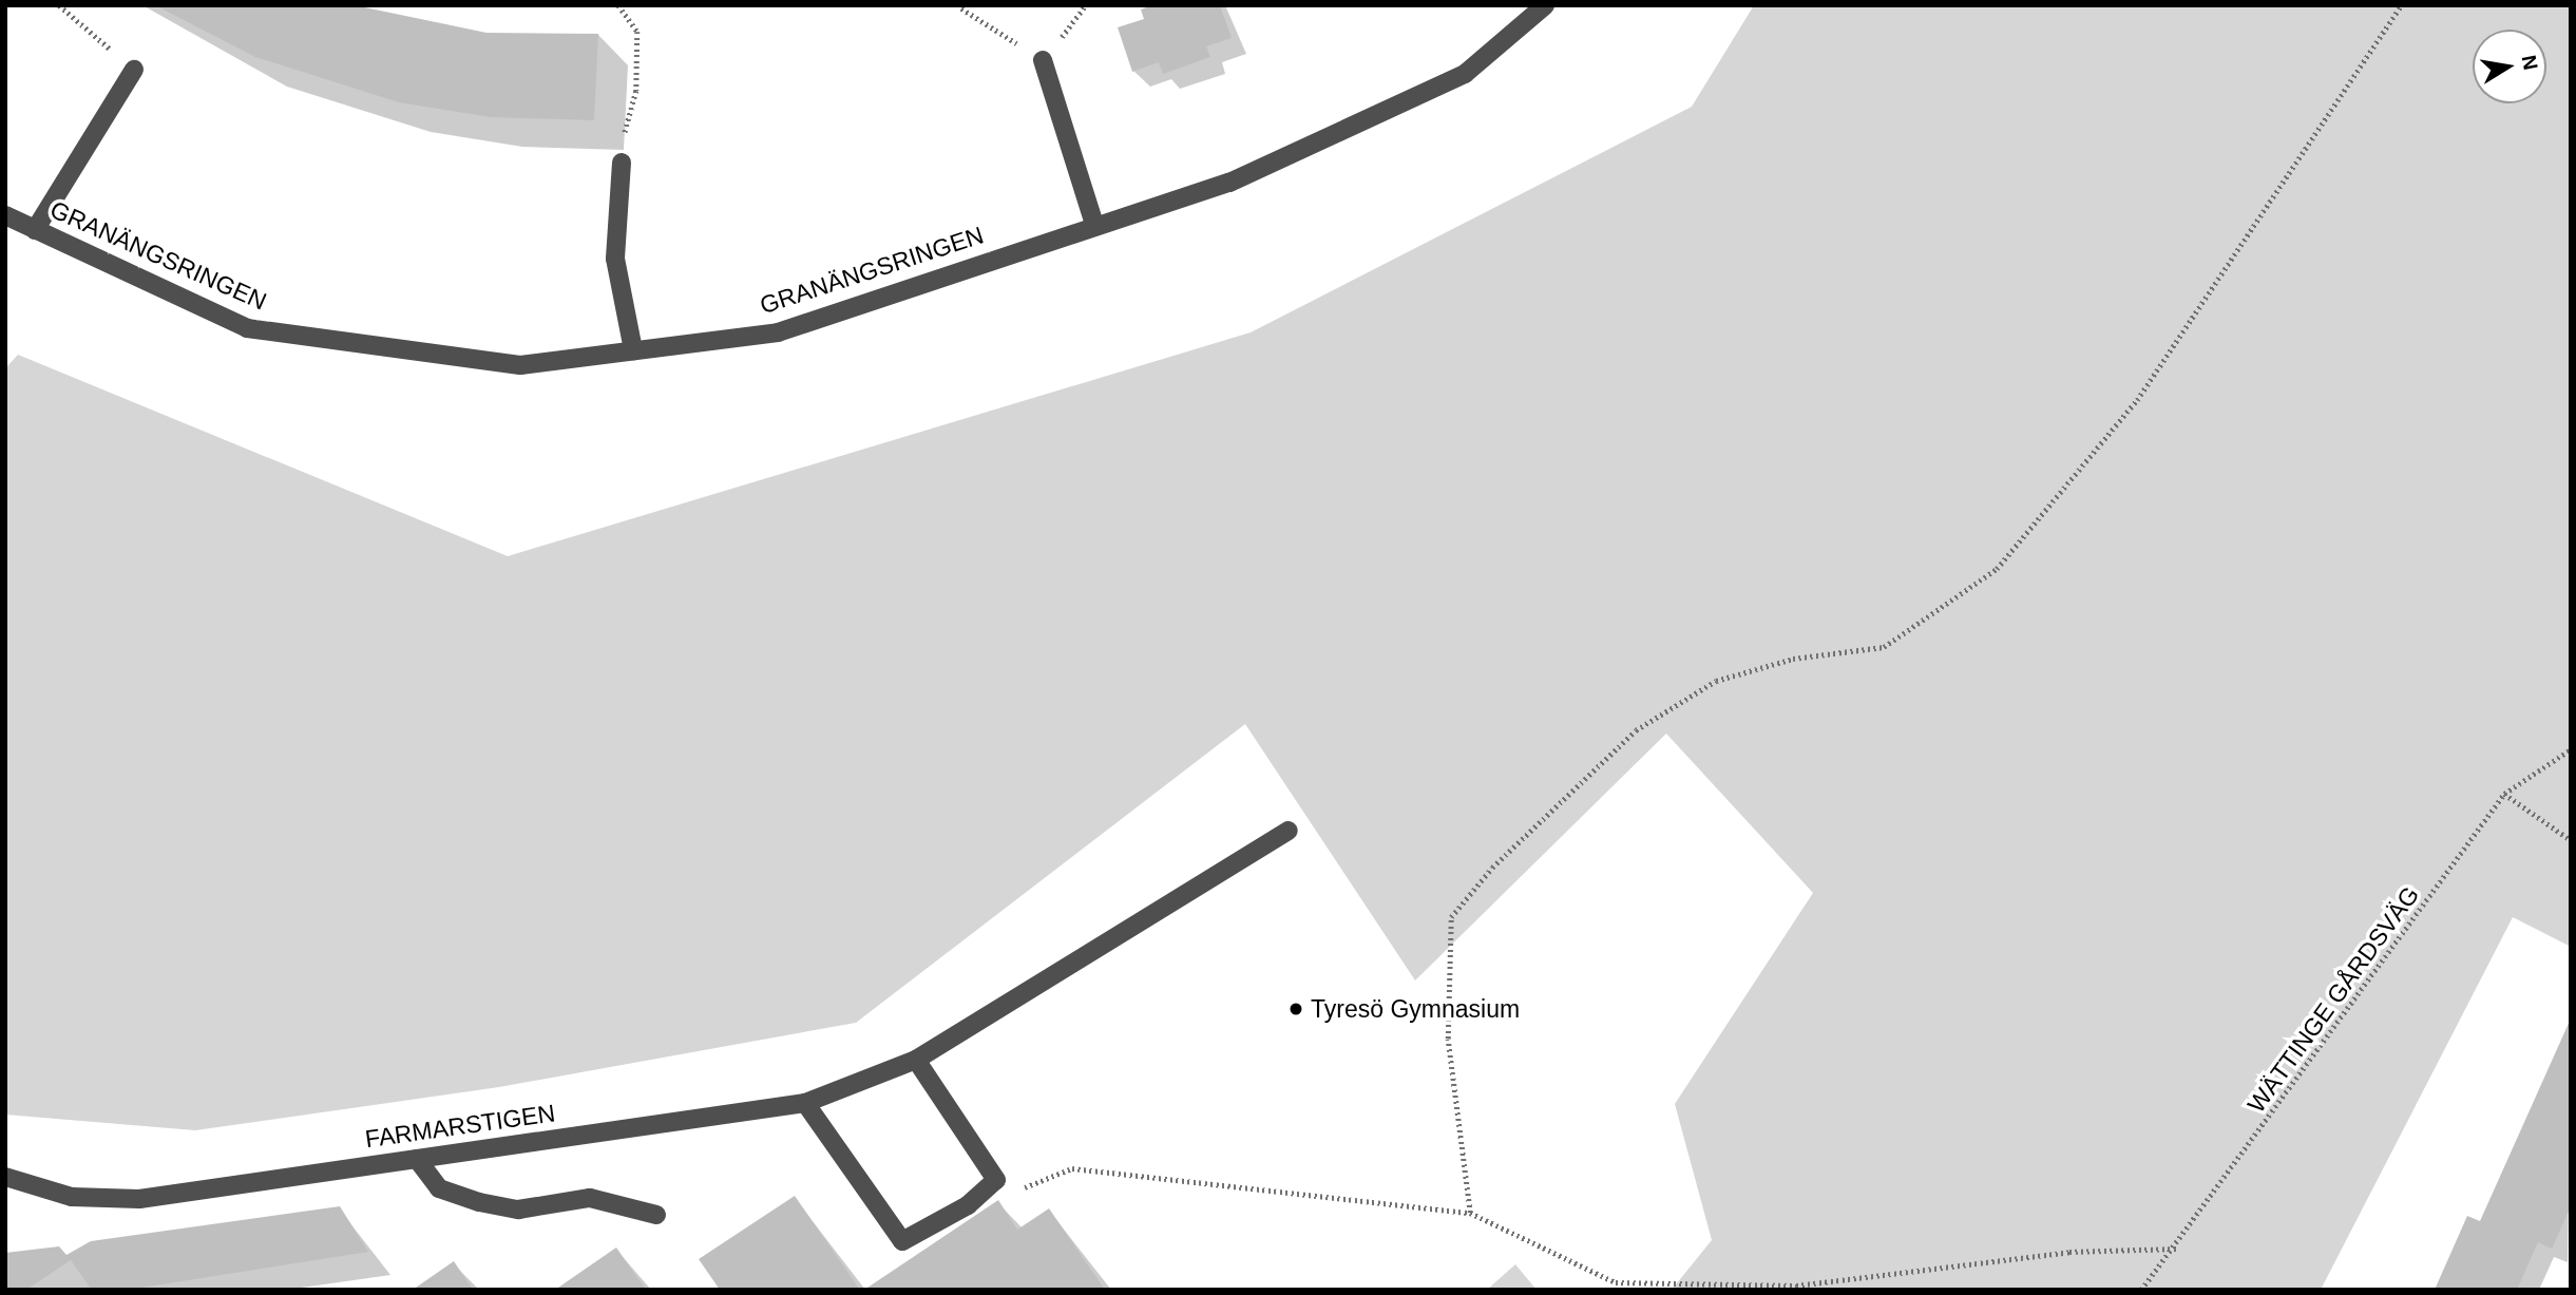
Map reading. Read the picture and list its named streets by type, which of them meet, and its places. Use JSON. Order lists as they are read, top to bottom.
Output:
{
  "streets": {
    "street": ["GRANÄNGSRINGEN", "FARMARSTIGEN"],
    "path": ["WÄTTINGE GÅRDSVÄG"]
  },
  "places": ["Tyresö Gymnasium"],
  "north": "right"
}
